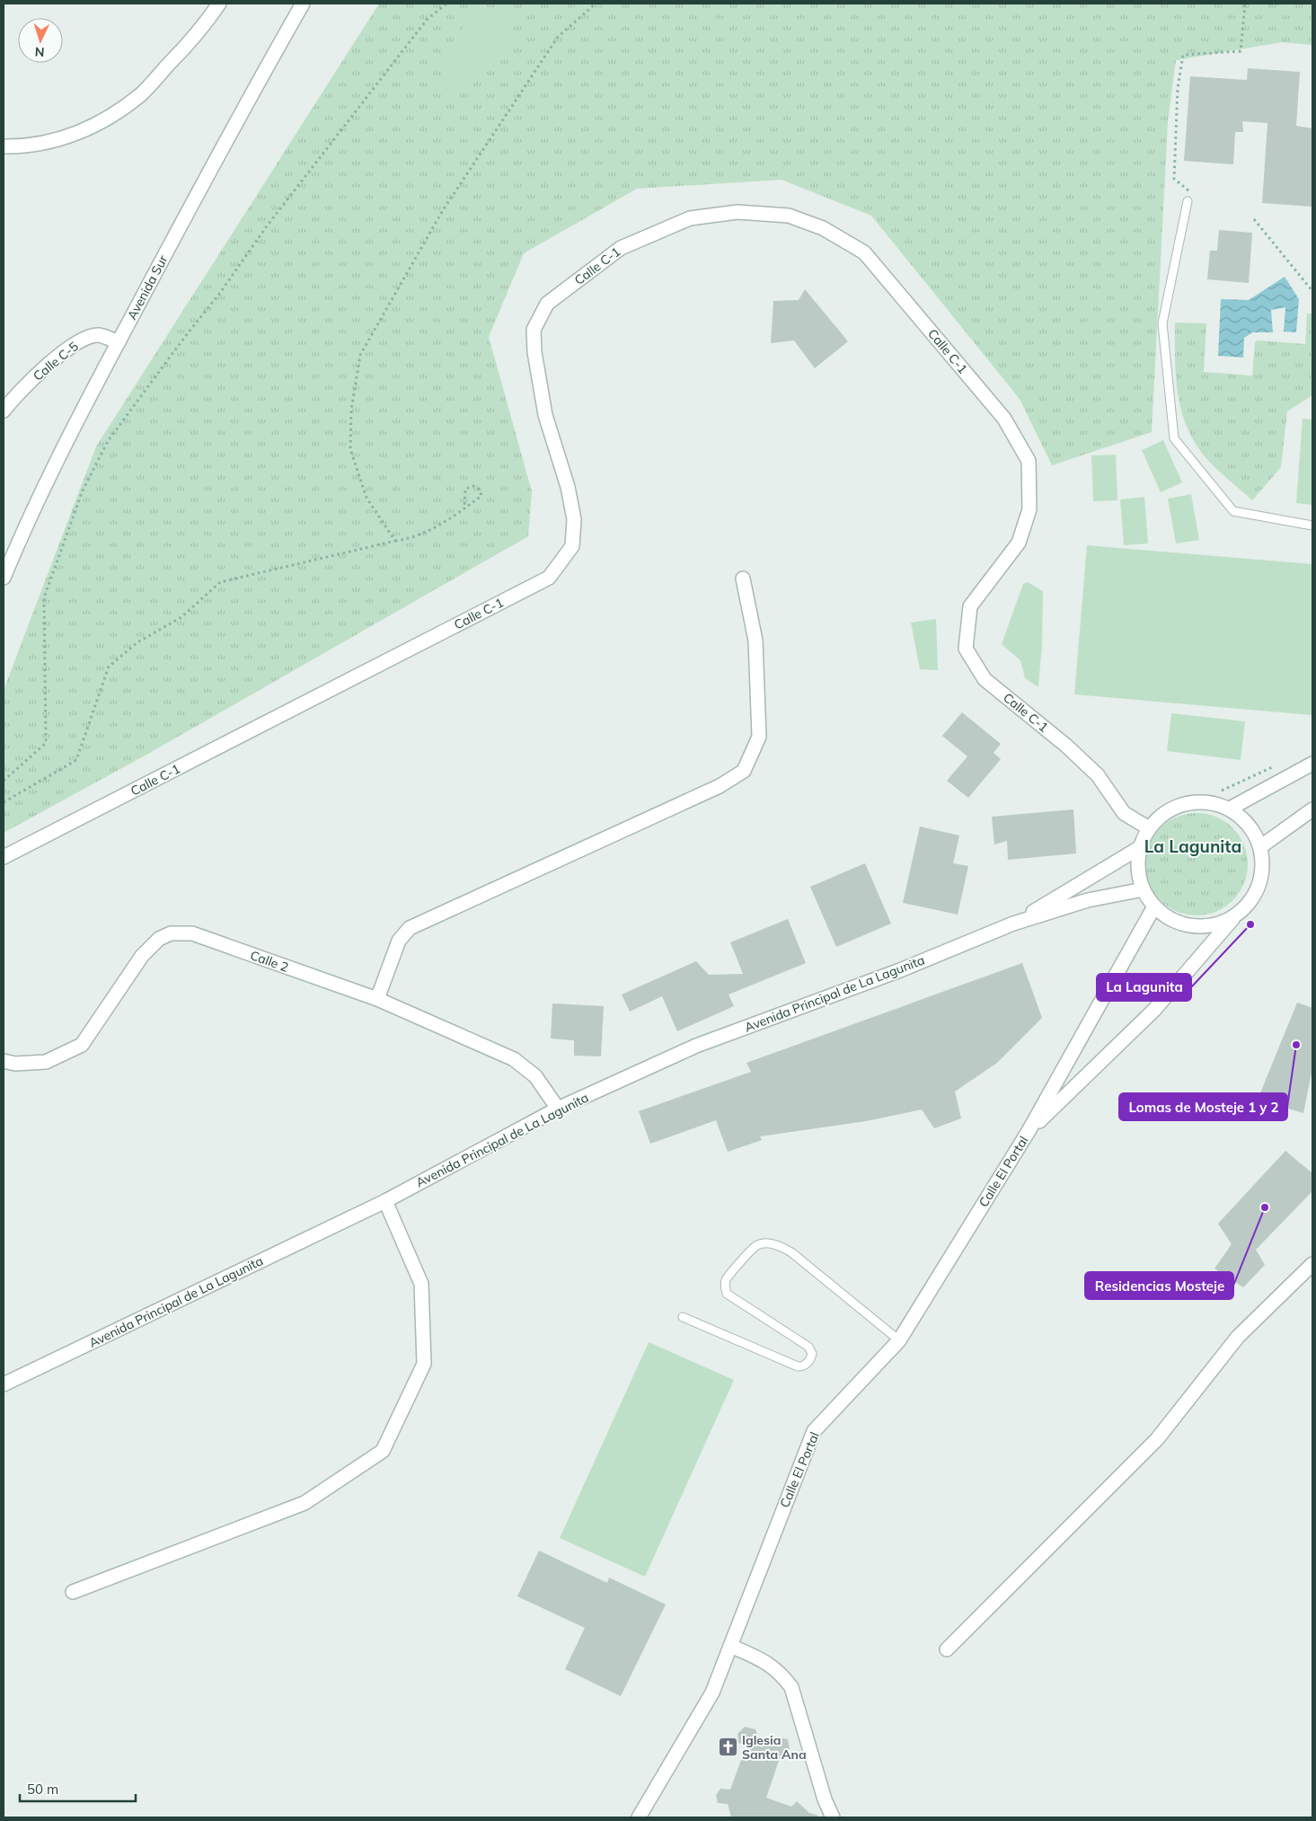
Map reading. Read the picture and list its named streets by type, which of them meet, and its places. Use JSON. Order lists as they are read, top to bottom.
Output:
{
  "streets": {
    "street": [
      "Calle C-1",
      "Avenida Sur",
      "Calle C-5",
      "Calle 2",
      "Avenida Principal de La Lagunita",
      "Calle El Portal"
    ]
  },
  "crossings": [
    ["Calle C-1", "Avenida Principal de La Lagunita"],
    ["Calle C-1", "Calle El Portal"],
    ["Avenida Sur", "Calle C-5"],
    ["Calle 2", "Avenida Principal de La Lagunita"],
    ["Avenida Principal de La Lagunita", "Calle El Portal"]
  ],
  "districts": ["La Lagunita"],
  "places": {
    "other": ["La Lagunita", "Lomas de Mosteje 1 y 2", "Residencias Mosteje"],
    "church": ["Iglesia Santa Ana"]
  },
  "scale_bar": "50 m",
  "north": "bottom"
}
